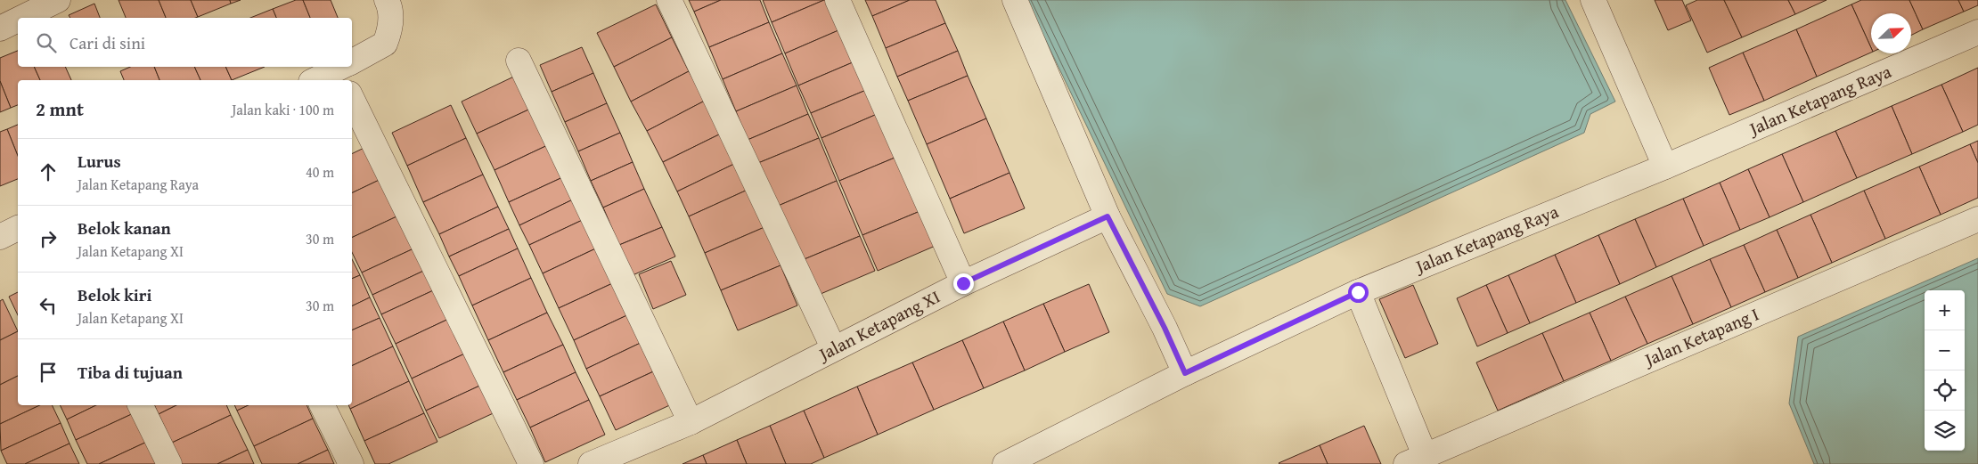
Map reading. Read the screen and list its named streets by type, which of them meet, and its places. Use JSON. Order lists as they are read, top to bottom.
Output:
{
  "streets": {
    "street": ["Jalan Ketapang Raya", "Jalan Ketapang XI", "Jalan Ketapang I"]
  },
  "crossings": [
    ["Jalan Ketapang Raya", "Jalan Ketapang I"]
  ],
  "north": "top right",
  "page": {
    "search": "Cari di sini",
    "heading": ["2 mnt", "Jalan kaki · 100 m"],
    "list": [
      ["Lurus", "Jalan Ketapang Raya", "40 m"],
      ["Belok kanan", "Jalan Ketapang XI", "30 m"],
      ["Belok kiri", "Jalan Ketapang XI", "30 m"],
      "Tiba di tujuan"
    ],
    "map_buttons": ["+", "−"]
  }
}
